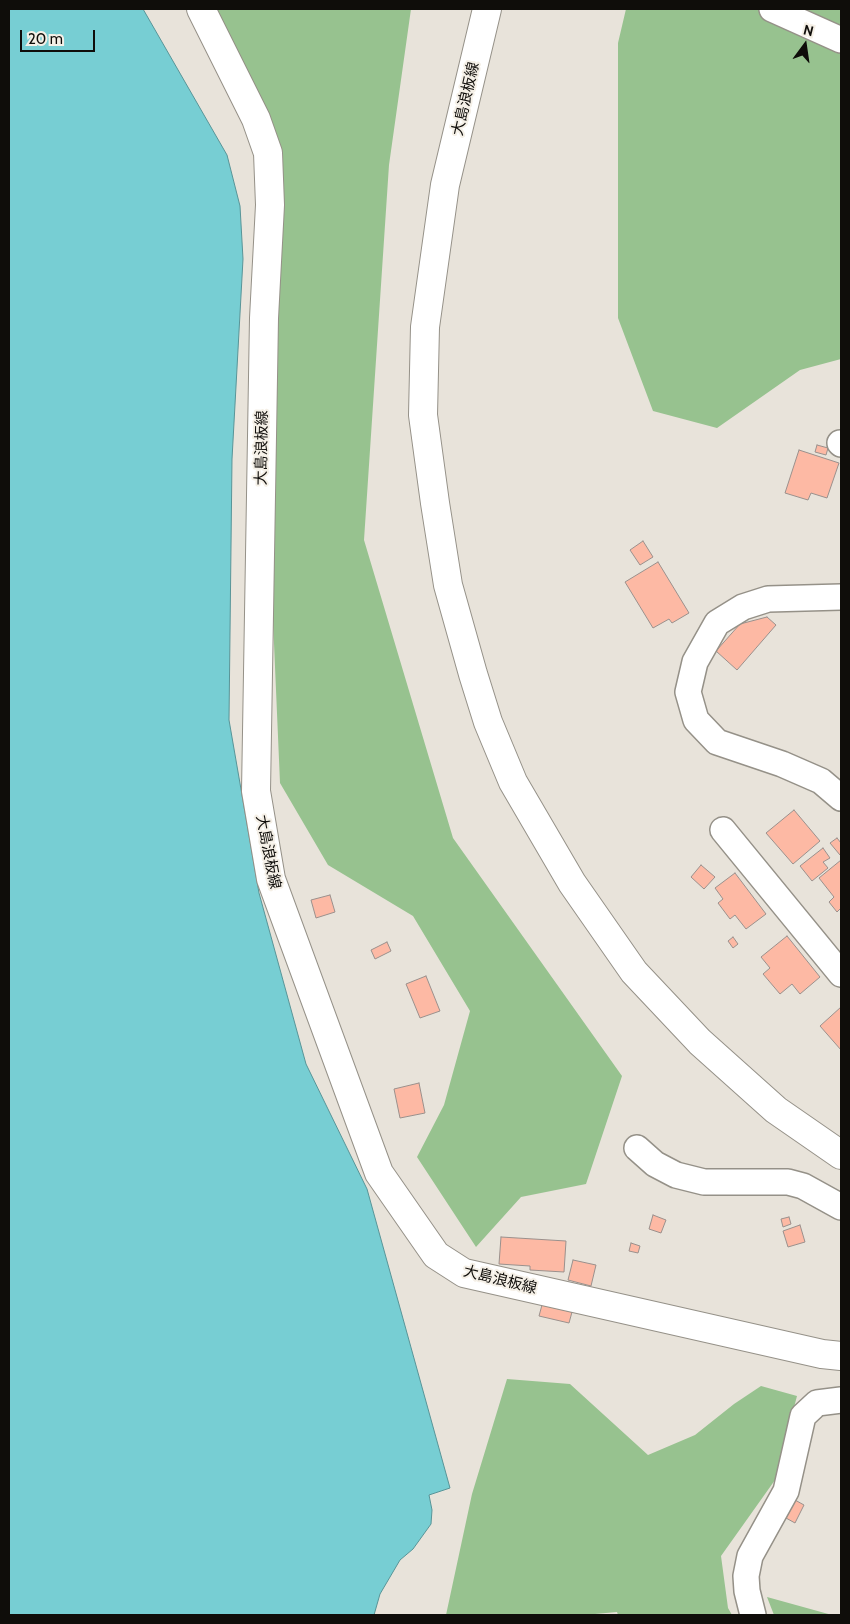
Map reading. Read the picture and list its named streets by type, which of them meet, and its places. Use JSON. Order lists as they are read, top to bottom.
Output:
{
  "streets": {
    "main road": ["大島浪板線"]
  },
  "scale_bar": "20 m",
  "north": "top"
}
